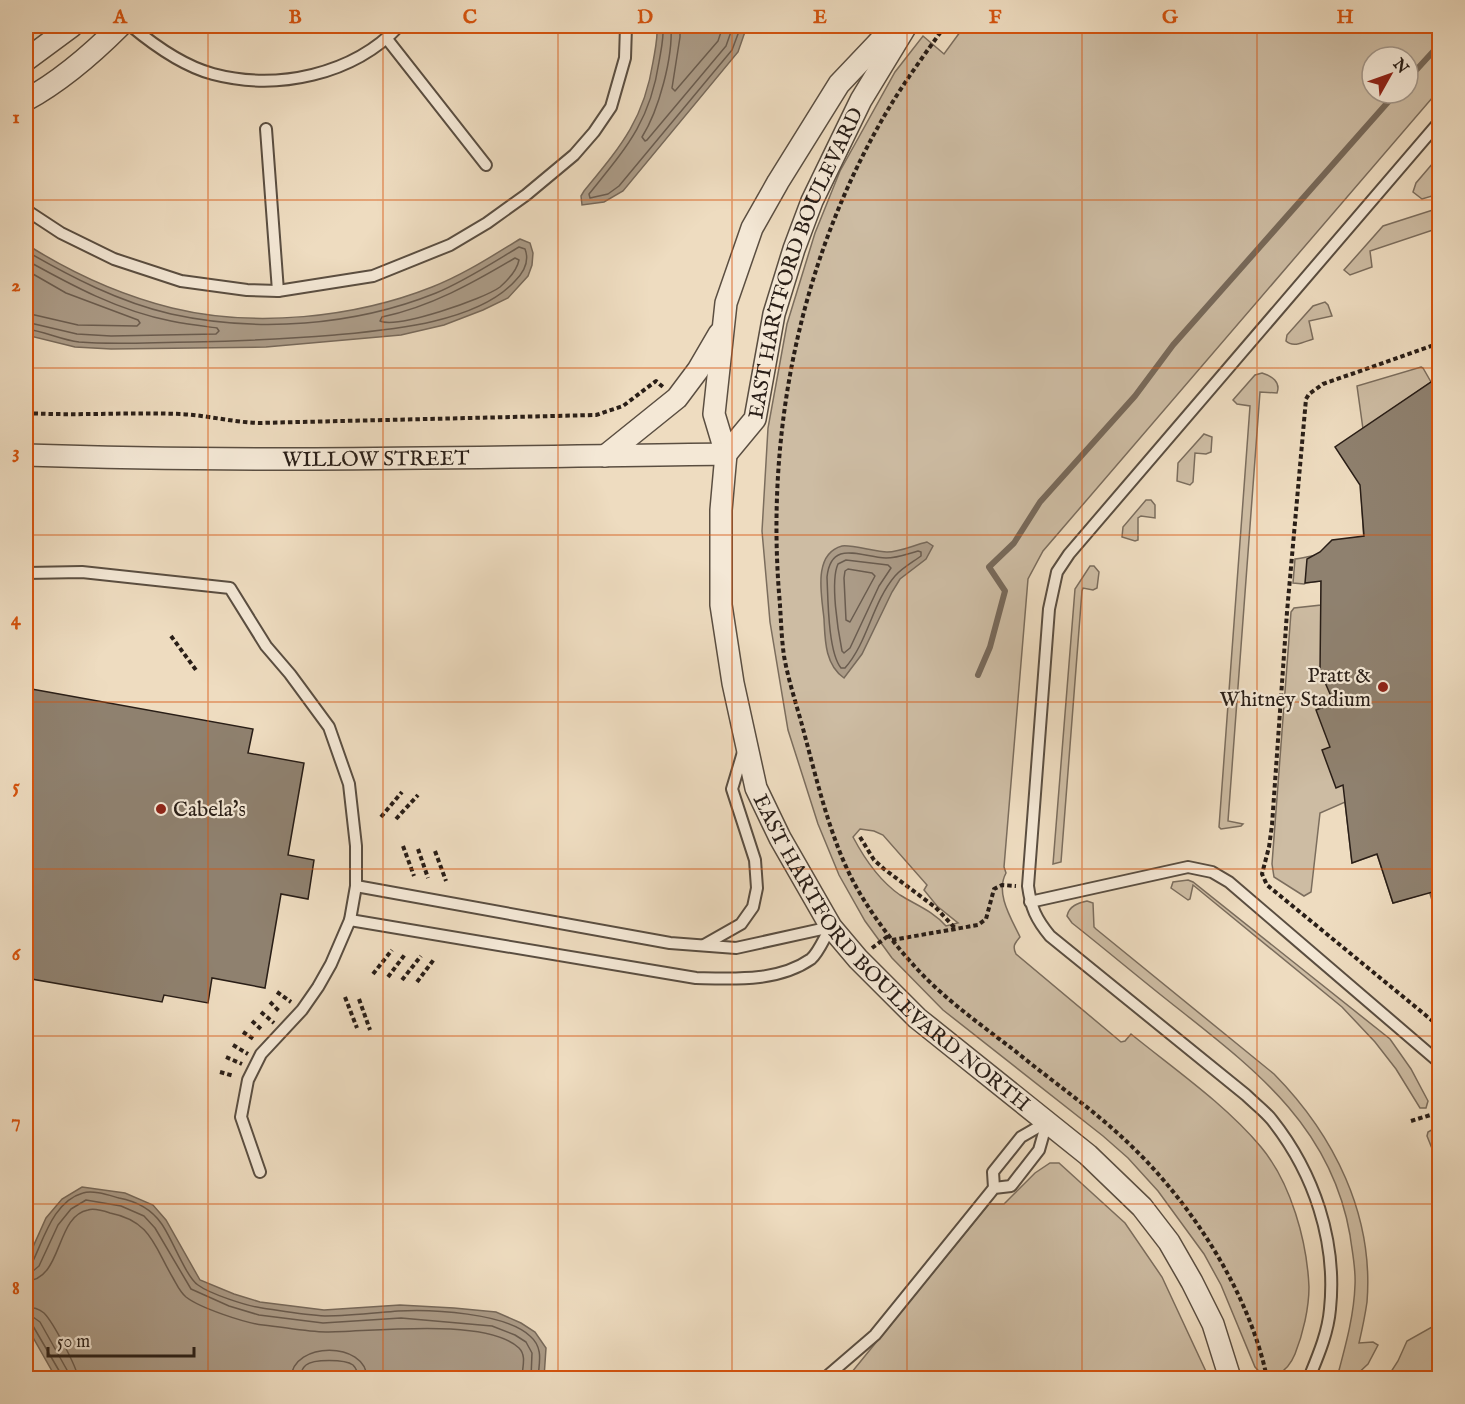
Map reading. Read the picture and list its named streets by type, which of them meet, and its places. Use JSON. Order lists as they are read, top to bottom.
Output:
{
  "streets": {
    "street": ["EAST HARTFORD BOULEVARD", "WILLOW STREET", "EAST HARTFORD BOULEVARD NORTH"]
  },
  "crossings": [
    ["EAST HARTFORD BOULEVARD", "WILLOW STREET"],
    ["EAST HARTFORD BOULEVARD", "EAST HARTFORD BOULEVARD NORTH"],
    ["WILLOW STREET", "EAST HARTFORD BOULEVARD NORTH"]
  ],
  "places": ["Pratt & Whitney Stadium", "Cabela's"],
  "scale_bar": "50 m",
  "north": "top right",
  "grid": {
    "columns": [
      "A",
      "B",
      "C",
      "D",
      "E",
      "F",
      "G",
      "H"
    ],
    "rows": [
      "1",
      "2",
      "3",
      "4",
      "5",
      "6",
      "7",
      "8"
    ]
  }
}
